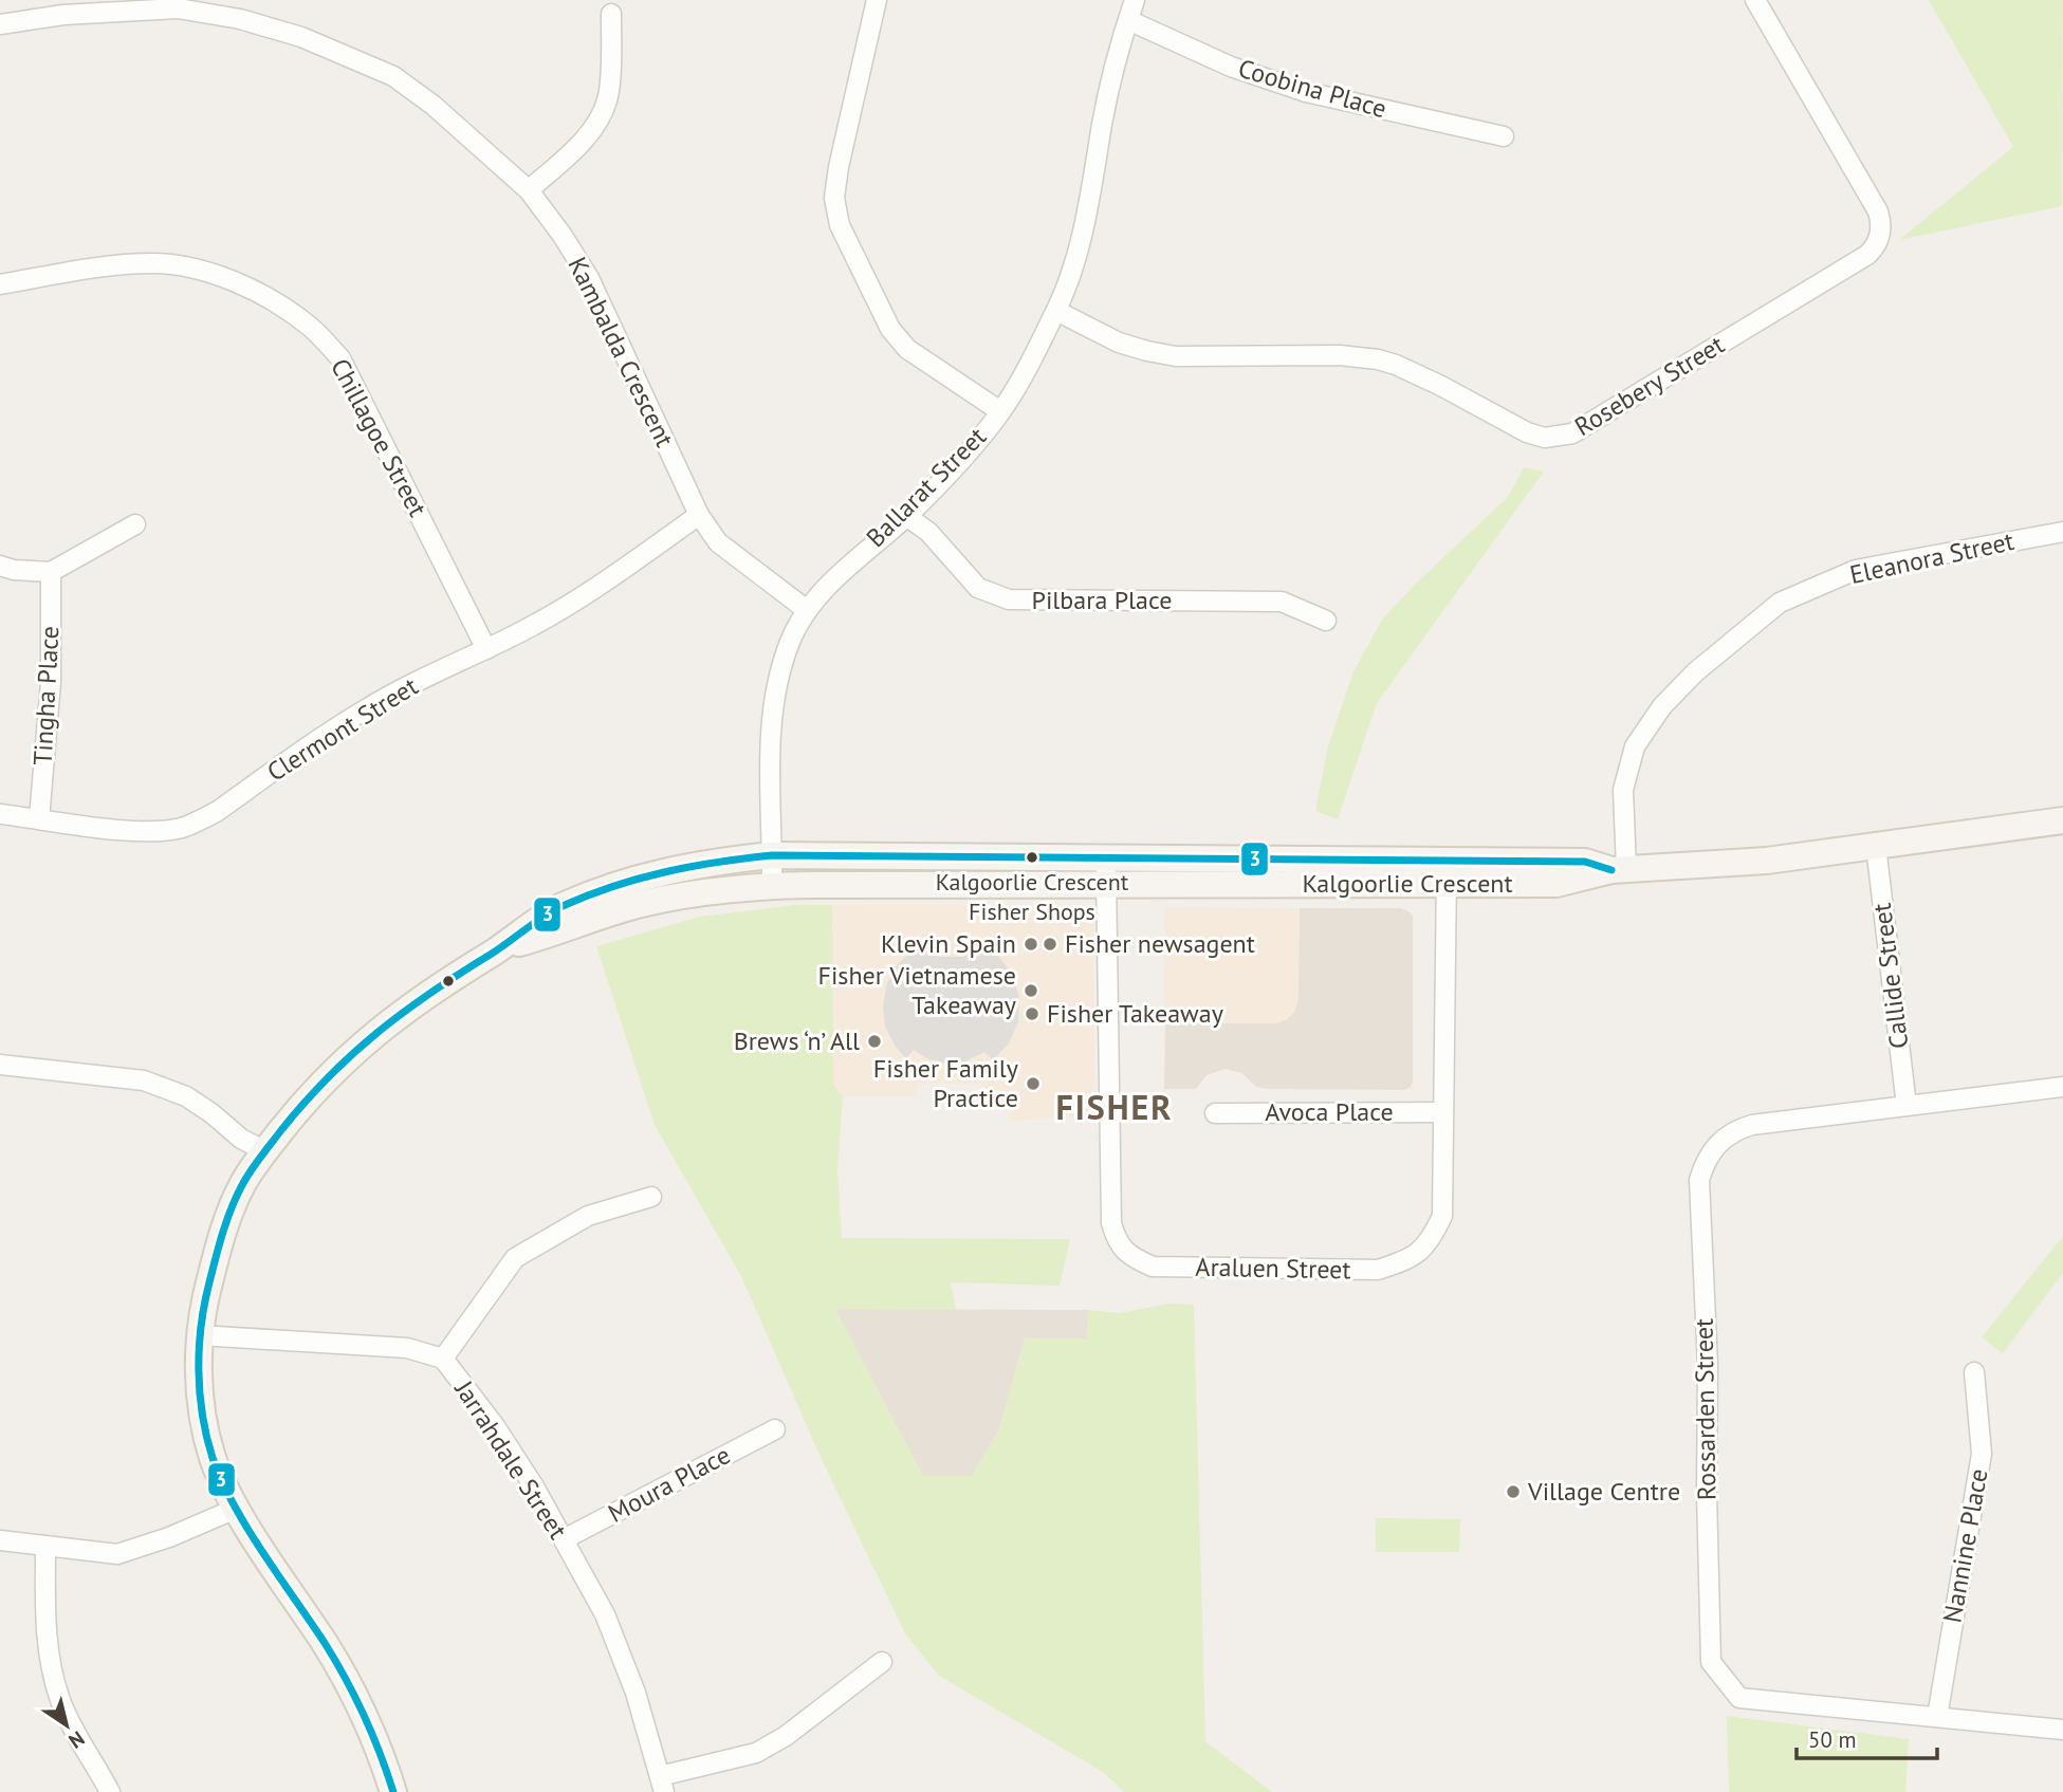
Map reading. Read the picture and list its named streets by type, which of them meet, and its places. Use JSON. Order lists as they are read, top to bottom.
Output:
{
  "streets": {
    "street": [
      "Coobina Place",
      "Kambalda Crescent",
      "Rosebery Street",
      "Chillagoe Street",
      "Ballarat Street",
      "Eleanora Street",
      "Pilbara Place",
      "Tingha Place",
      "Clermont Street",
      "Kalgoorlie Crescent",
      "Callide Street",
      "Avoca Place",
      "Araluen Street",
      "Rossarden Street",
      "Jarrahdale Street",
      "Moura Place",
      "Nannine Place"
    ]
  },
  "crossings": [
    ["Coobina Place", "Ballarat Street"],
    ["Kambalda Crescent", "Ballarat Street"],
    ["Kambalda Crescent", "Clermont Street"],
    ["Rosebery Street", "Ballarat Street"],
    ["Chillagoe Street", "Clermont Street"],
    ["Ballarat Street", "Pilbara Place"],
    ["Ballarat Street", "Kalgoorlie Crescent"],
    ["Eleanora Street", "Kalgoorlie Crescent"],
    ["Tingha Place", "Clermont Street"],
    ["Kalgoorlie Crescent", "Callide Street"],
    ["Kalgoorlie Crescent", "Araluen Street"],
    ["Kalgoorlie Crescent", "Jarrahdale Street"],
    ["Callide Street", "Rossarden Street"],
    ["Avoca Place", "Araluen Street"],
    ["Rossarden Street", "Nannine Place"],
    ["Jarrahdale Street", "Moura Place"]
  ],
  "districts": ["FISHER"],
  "places": [
    "Kalgoorlie Crescent Fisher Shops",
    "Klevin Spain",
    "Fisher newsagent",
    "Fisher Vietnamese Takeaway",
    "Fisher Takeaway",
    "Brews ‘n’ All",
    "Fisher Family Practice",
    "Village Centre"
  ],
  "lines": ["transit line 3"],
  "scale_bar": "50 m",
  "north": "bottom right"
}
